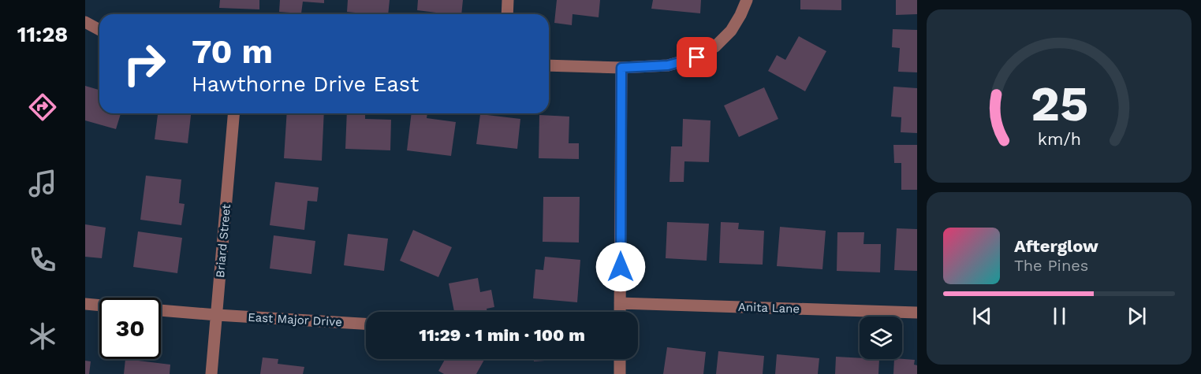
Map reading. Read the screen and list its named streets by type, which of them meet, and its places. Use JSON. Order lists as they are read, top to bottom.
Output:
{
  "streets": {
    "street": ["Briard Street", "Anita Lane", "East Major Drive"]
  },
  "crossings": [
    ["Briard Street", "East Major Drive"]
  ],
  "page": {
    "tabs": "11:28",
    "turn": ["70 m", "Hawthorne Drive East"],
    "song": ["Afterglow", "The Pines"],
    "limit": "30",
    "trip": "11:29 · 1 min · 100 m",
    "gauge": ["25", "km/h"]
  }
}
